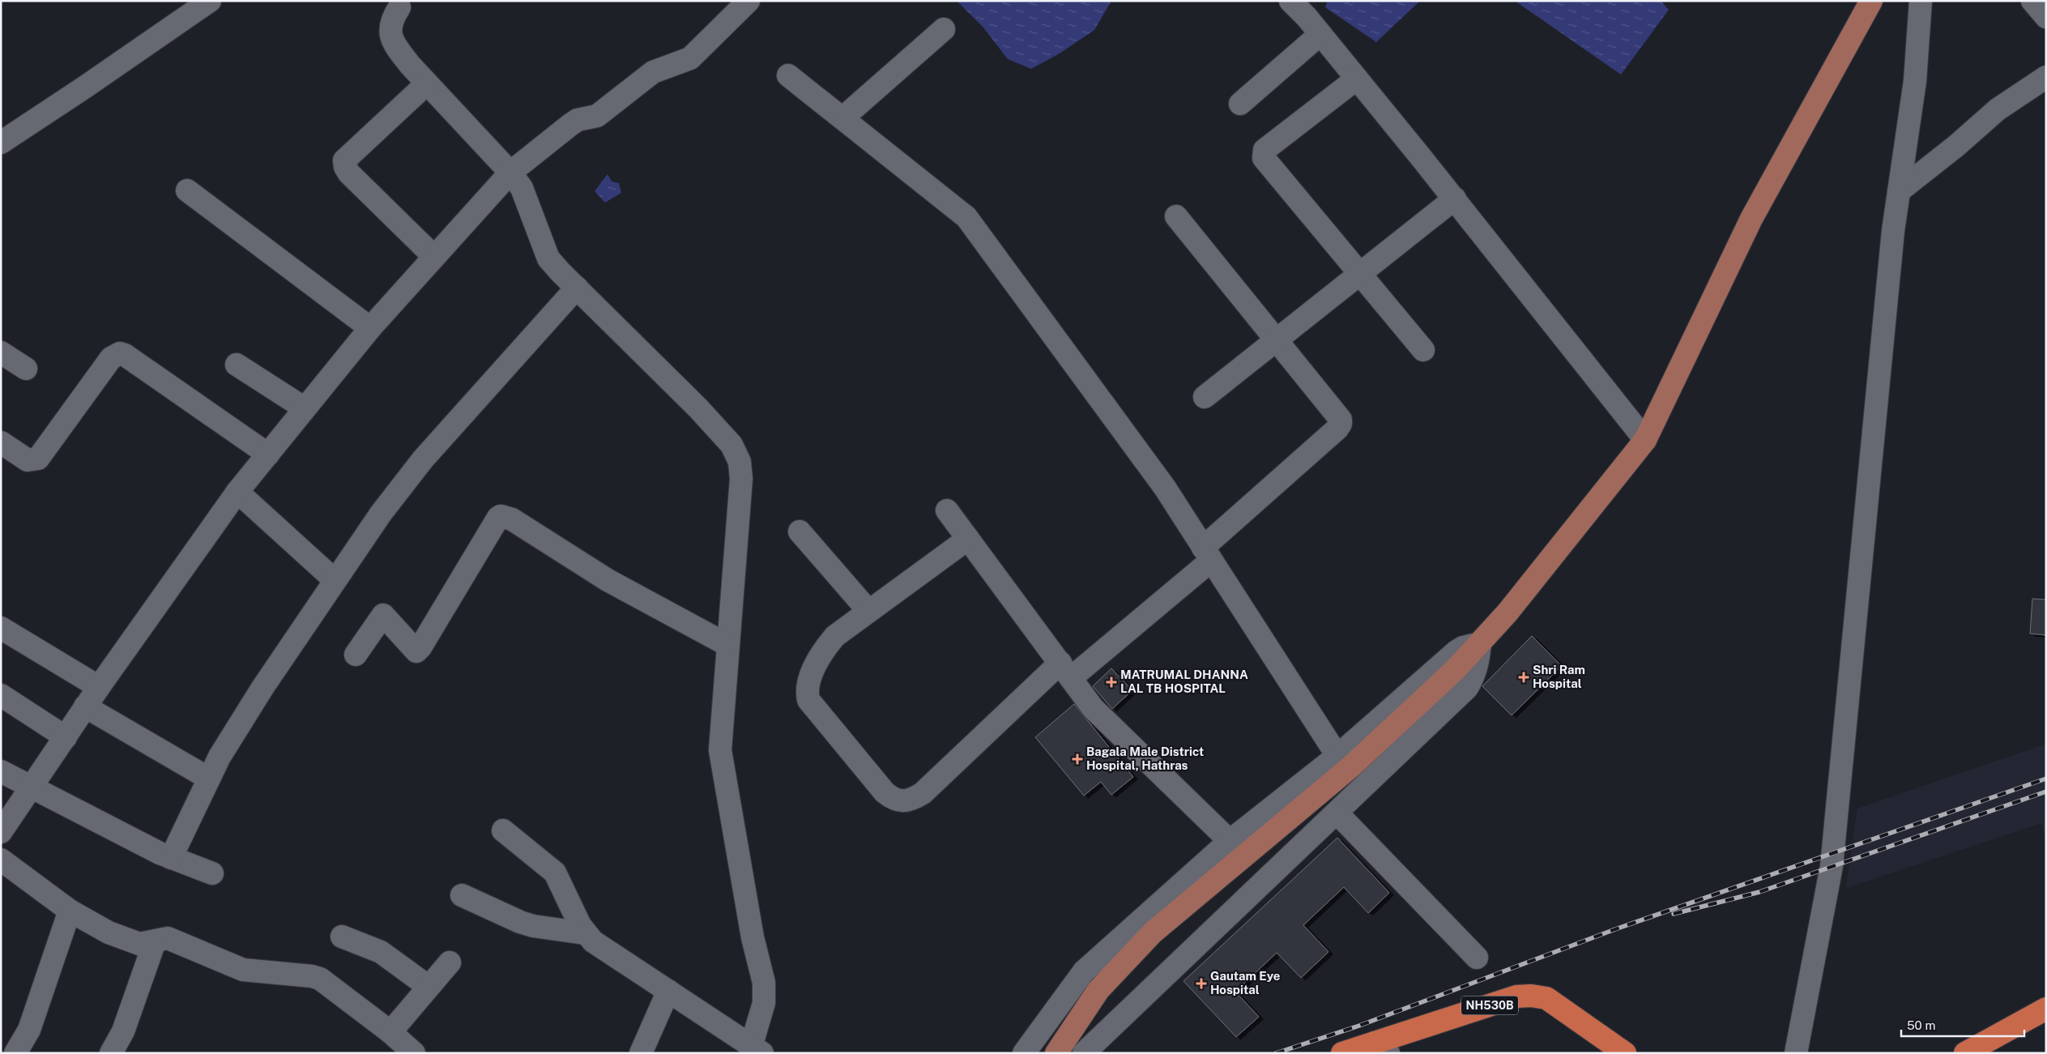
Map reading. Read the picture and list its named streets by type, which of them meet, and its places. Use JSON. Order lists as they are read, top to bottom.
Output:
{
  "streets": {
    "highway": ["NH530B"]
  },
  "places": {
    "health": [
      "Shri Ram Hospital",
      "MATRUMAL DHANNA LAL TB HOSPITAL",
      "Bagala Male District Hospital, Hathras",
      "Gautam Eye Hospital"
    ]
  },
  "scale_bar": "50 m"
}
